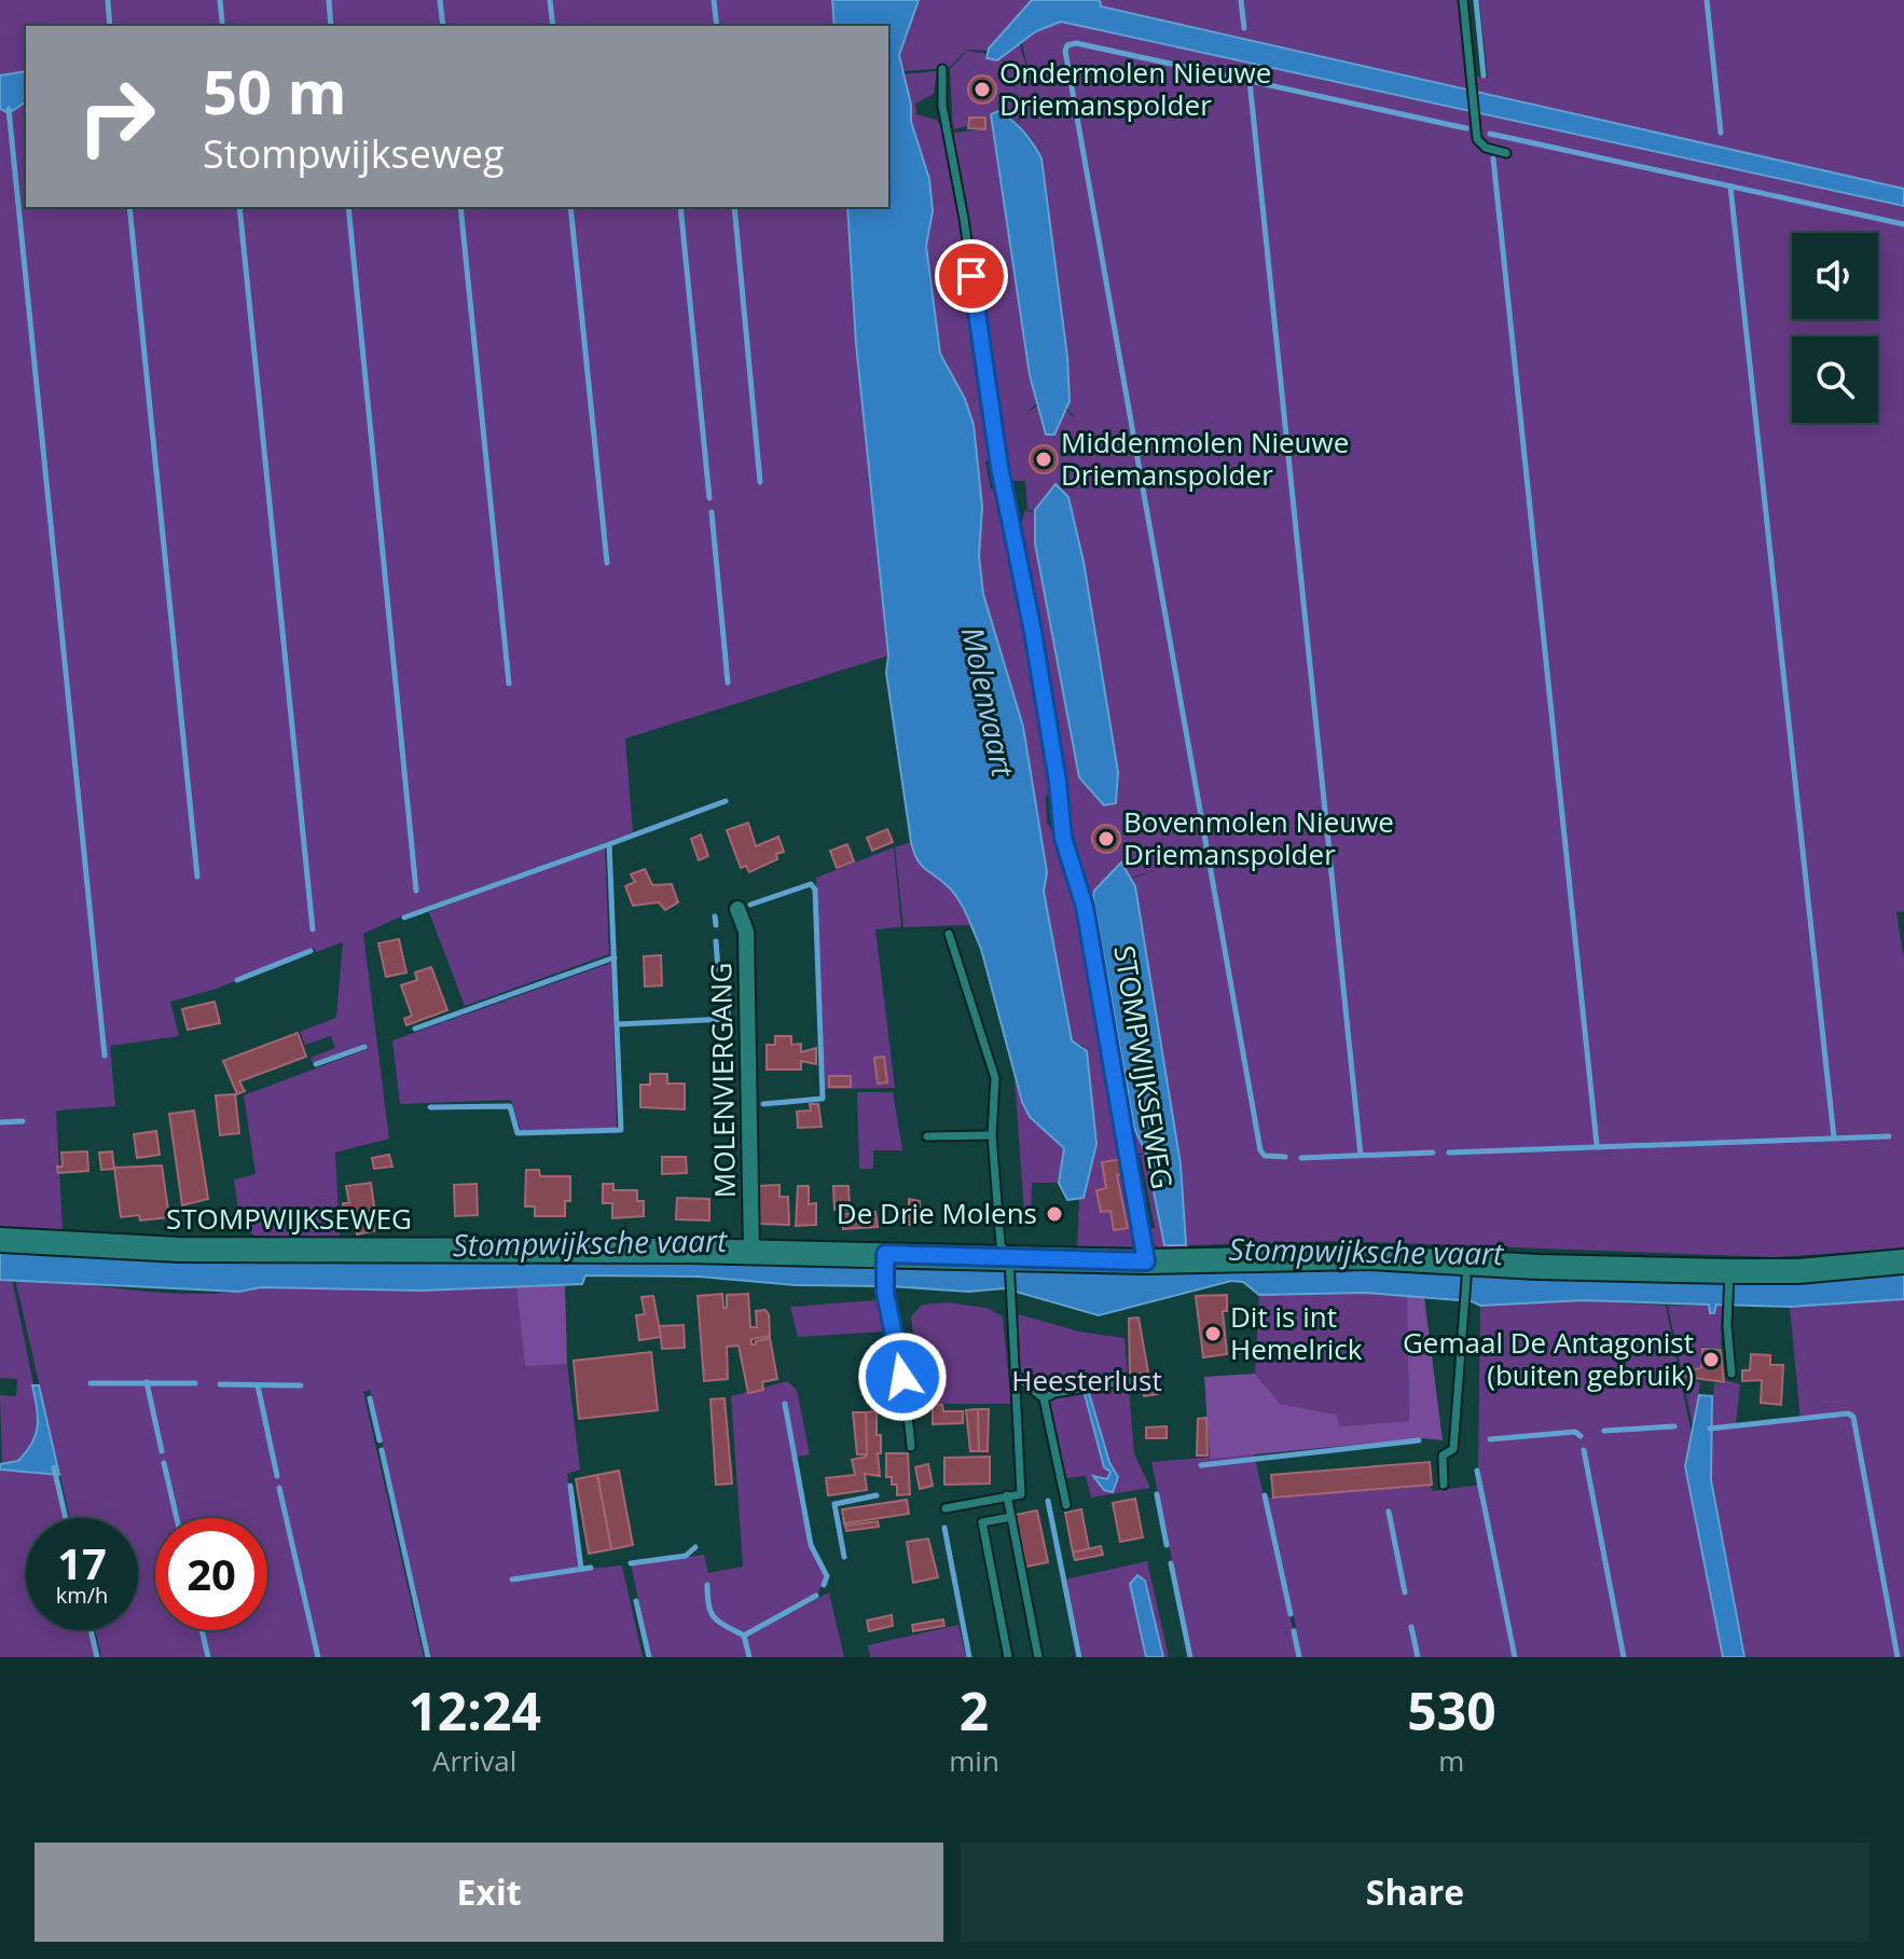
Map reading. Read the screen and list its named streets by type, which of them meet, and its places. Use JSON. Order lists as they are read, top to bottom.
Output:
{
  "streets": {
    "street": ["STOMPWIJKSEWEG", "MOLENVIERGANG"]
  },
  "crossings": [
    ["STOMPWIJKSEWEG", "MOLENVIERGANG"]
  ],
  "water": ["Molenvaart", "Stompwijksche vaart"],
  "parks": ["Heesterlust"],
  "places": [
    "Ondermolen Nieuwe Driemanspolder",
    "Middenmolen Nieuwe Driemanspolder",
    "Bovenmolen Nieuwe Driemanspolder",
    "De Drie Molens",
    "Dit is int Hemelrick",
    "Gemaal De Antagonist (buiten gebruik)"
  ],
  "page": {
    "turn": ["50 m", "Stompwijkseweg"],
    "speed": "17 km/h",
    "limit": "20",
    "eta": [
      "12:24",
      "Arrival",
      "2",
      "min",
      "530",
      "m"
    ],
    "buttons": ["Exit", "Share"]
  }
}
